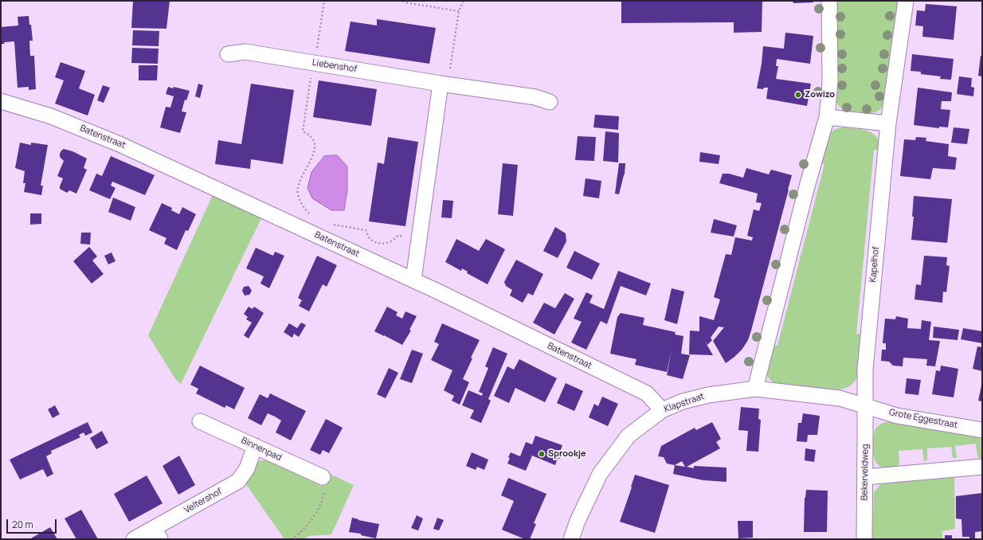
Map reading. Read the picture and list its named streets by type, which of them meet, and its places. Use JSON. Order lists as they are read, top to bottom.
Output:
{
  "streets": {
    "street": [
      "Liebenshof",
      "Batenstraat",
      "Kapelhof",
      "Klapstraat",
      "Grote Eggestraat",
      "Binnenpad",
      "Bekerveldweg",
      "Veltershof"
    ]
  },
  "crossings": [
    ["Batenstraat", "Klapstraat"],
    ["Kapelhof", "Klapstraat"],
    ["Kapelhof", "Grote Eggestraat"],
    ["Kapelhof", "Bekerveldweg"],
    ["Klapstraat", "Grote Eggestraat"],
    ["Klapstraat", "Bekerveldweg"],
    ["Grote Eggestraat", "Bekerveldweg"],
    ["Binnenpad", "Veltershof"]
  ],
  "places": ["Zowizo", "Sprookje"],
  "scale_bar": "20 m"
}
